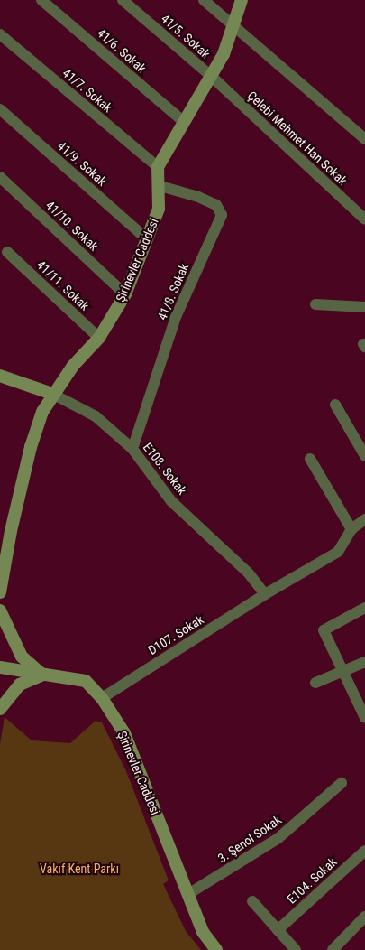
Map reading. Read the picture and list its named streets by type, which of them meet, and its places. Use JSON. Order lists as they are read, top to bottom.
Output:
{
  "streets": {
    "main road": ["Şirinevler Caddesi"],
    "street": [
      "41/5. Sokak",
      "41/6. Sokak",
      "41/7. Sokak",
      "Çelebi Mehmet Han Sokak",
      "41/9. Sokak",
      "41/10. Sokak",
      "41/11. Sokak",
      "41/8. Sokak",
      "E108. Sokak",
      "D107. Sokak",
      "3. Şenol Sokak",
      "E104. Sokak"
    ]
  },
  "crossings": [
    ["41/5. Sokak", "Çelebi Mehmet Han Sokak"],
    ["41/7. Sokak", "Şirinevler Caddesi"],
    ["41/9. Sokak", "Şirinevler Caddesi"],
    ["41/10. Sokak", "Şirinevler Caddesi"],
    ["Şirinevler Caddesi", "41/11. Sokak"],
    ["Şirinevler Caddesi", "41/8. Sokak"],
    ["Şirinevler Caddesi", "E108. Sokak"],
    ["Şirinevler Caddesi", "D107. Sokak"],
    ["Şirinevler Caddesi", "3. Şenol Sokak"],
    ["41/8. Sokak", "E108. Sokak"],
    ["E108. Sokak", "D107. Sokak"]
  ],
  "parks": ["Vakıf Kent Parkı"]
}
